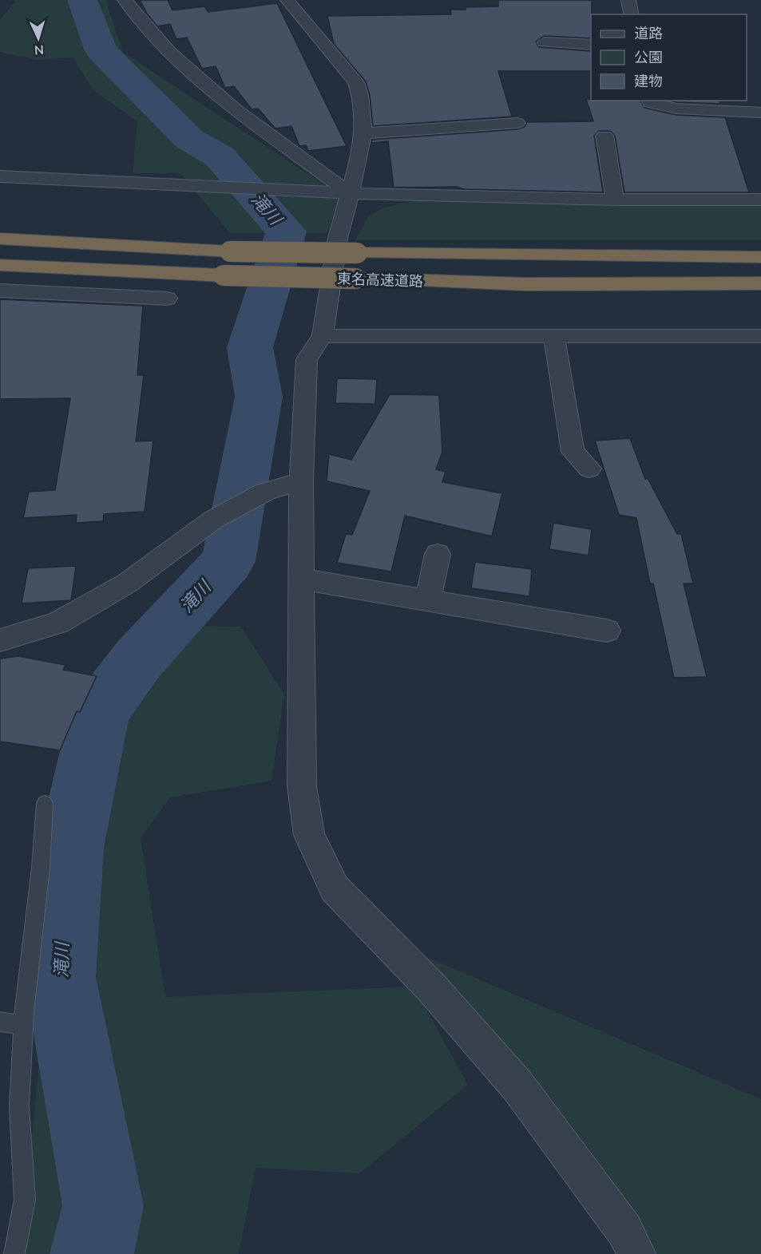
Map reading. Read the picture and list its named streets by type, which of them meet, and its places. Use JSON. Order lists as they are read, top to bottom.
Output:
{
  "streets": {
    "highway": ["東名高速道路"]
  },
  "water": ["滝川"],
  "legend": ["道路", "公園", "建物"],
  "north": "bottom"
}
